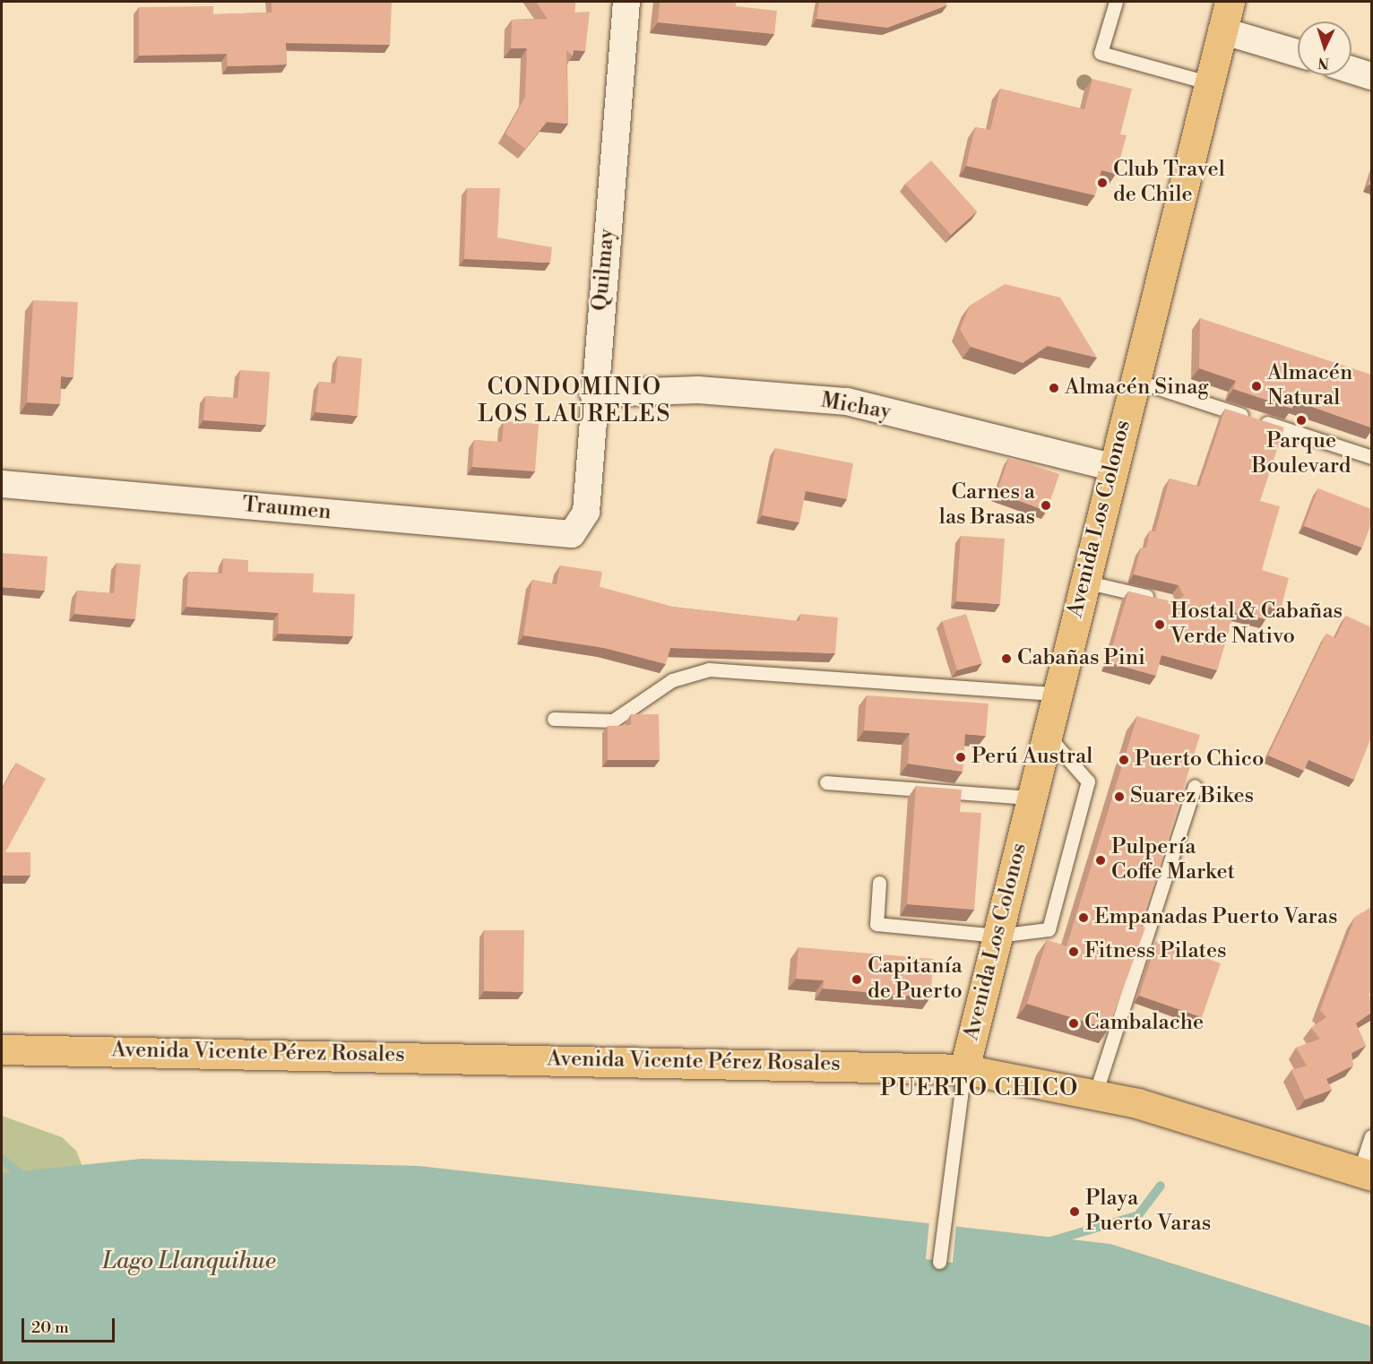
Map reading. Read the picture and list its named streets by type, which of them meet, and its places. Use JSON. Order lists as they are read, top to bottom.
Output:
{
  "streets": {
    "main road": ["Avenida Los Colonos", "Avenida Vicente Pérez Rosales"],
    "street": ["Quilmay", "Michay", "Traumen"]
  },
  "crossings": [
    ["Quilmay", "Michay"],
    ["Quilmay", "Traumen"],
    ["Michay", "Avenida Los Colonos"],
    ["Avenida Los Colonos", "Avenida Vicente Pérez Rosales"]
  ],
  "districts": ["CONDOMINIO LOS LAURELES", "PUERTO CHICO"],
  "water": ["Lago Llanquihue"],
  "places": [
    "Club Travel de Chile",
    "Almacén Natural",
    "Almacén Sinag",
    "Parque Boulevard",
    "Carnes a las Brasas",
    "Hostal & Cabañas Verde Nativo",
    "Cabañas Pini",
    "Perú Austral",
    "Puerto Chico",
    "Suarez Bikes",
    "Pulpería Coffe Market",
    "Empanadas Puerto Varas",
    "Fitness Pilates",
    "Capitanía de Puerto",
    "Cambalache",
    "Playa Puerto Varas"
  ],
  "scale_bar": "20 m",
  "north": "bottom"
}
